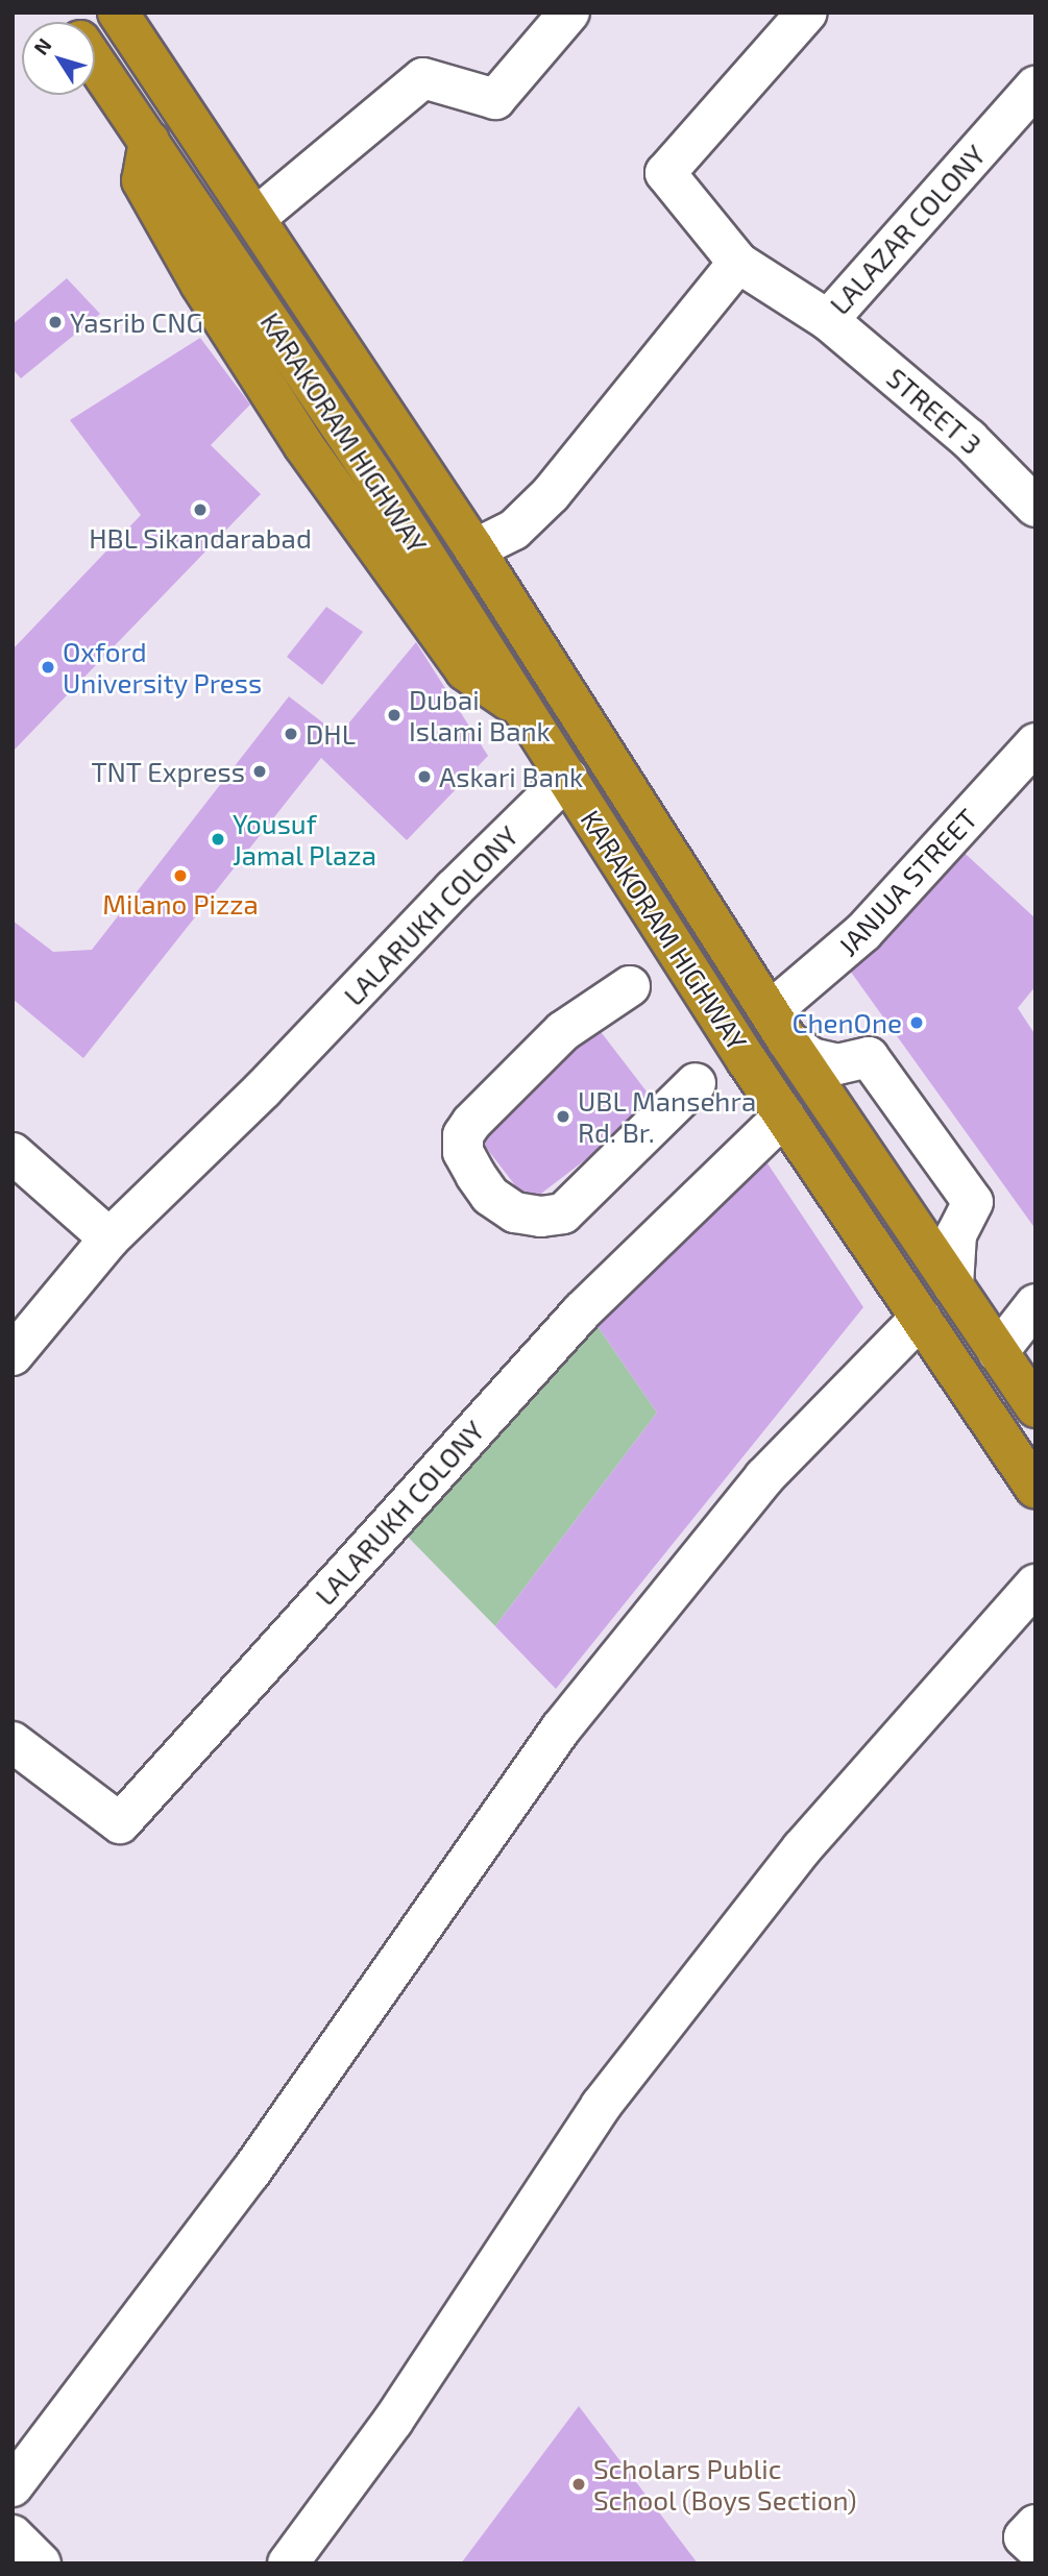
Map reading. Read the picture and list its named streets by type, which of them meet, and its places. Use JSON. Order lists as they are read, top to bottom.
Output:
{
  "streets": {
    "highway": ["KARAKORAM HIGHWAY"],
    "street": [
      "LALAZAR COLONY",
      "STREET 3",
      "JANJUA STREET",
      "LALARUKH COLONY"
    ]
  },
  "crossings": [
    ["LALAZAR COLONY", "STREET 3"],
    ["KARAKORAM HIGHWAY", "JANJUA STREET"],
    ["KARAKORAM HIGHWAY", "LALARUKH COLONY"]
  ],
  "places": [
    "Yasrib CNG",
    "HBL Sikandarabad",
    "Oxford University Press",
    "Dubai Islami Bank",
    "DHL",
    "TNT Express",
    "Askari Bank",
    "Yousuf Jamal Plaza",
    "Milano Pizza",
    "ChenOne",
    "UBL Mansehra Rd. Br.",
    "Scholars Public School (Boys Section)"
  ],
  "north": "top left"
}
